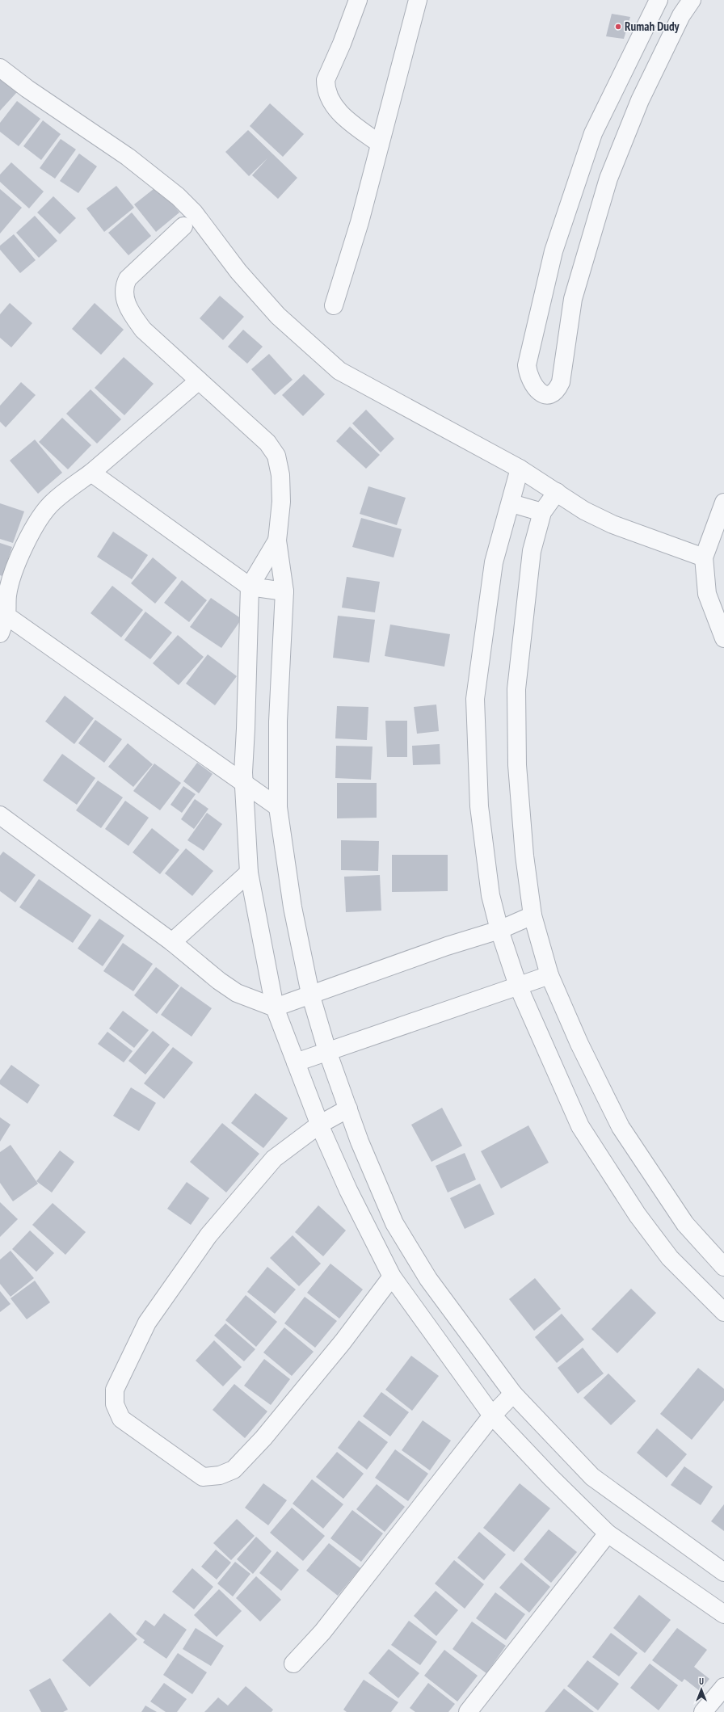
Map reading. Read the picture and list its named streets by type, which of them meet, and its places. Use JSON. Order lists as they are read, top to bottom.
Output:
{
  "places": ["Rumah Dudy"],
  "north": "top"
}
